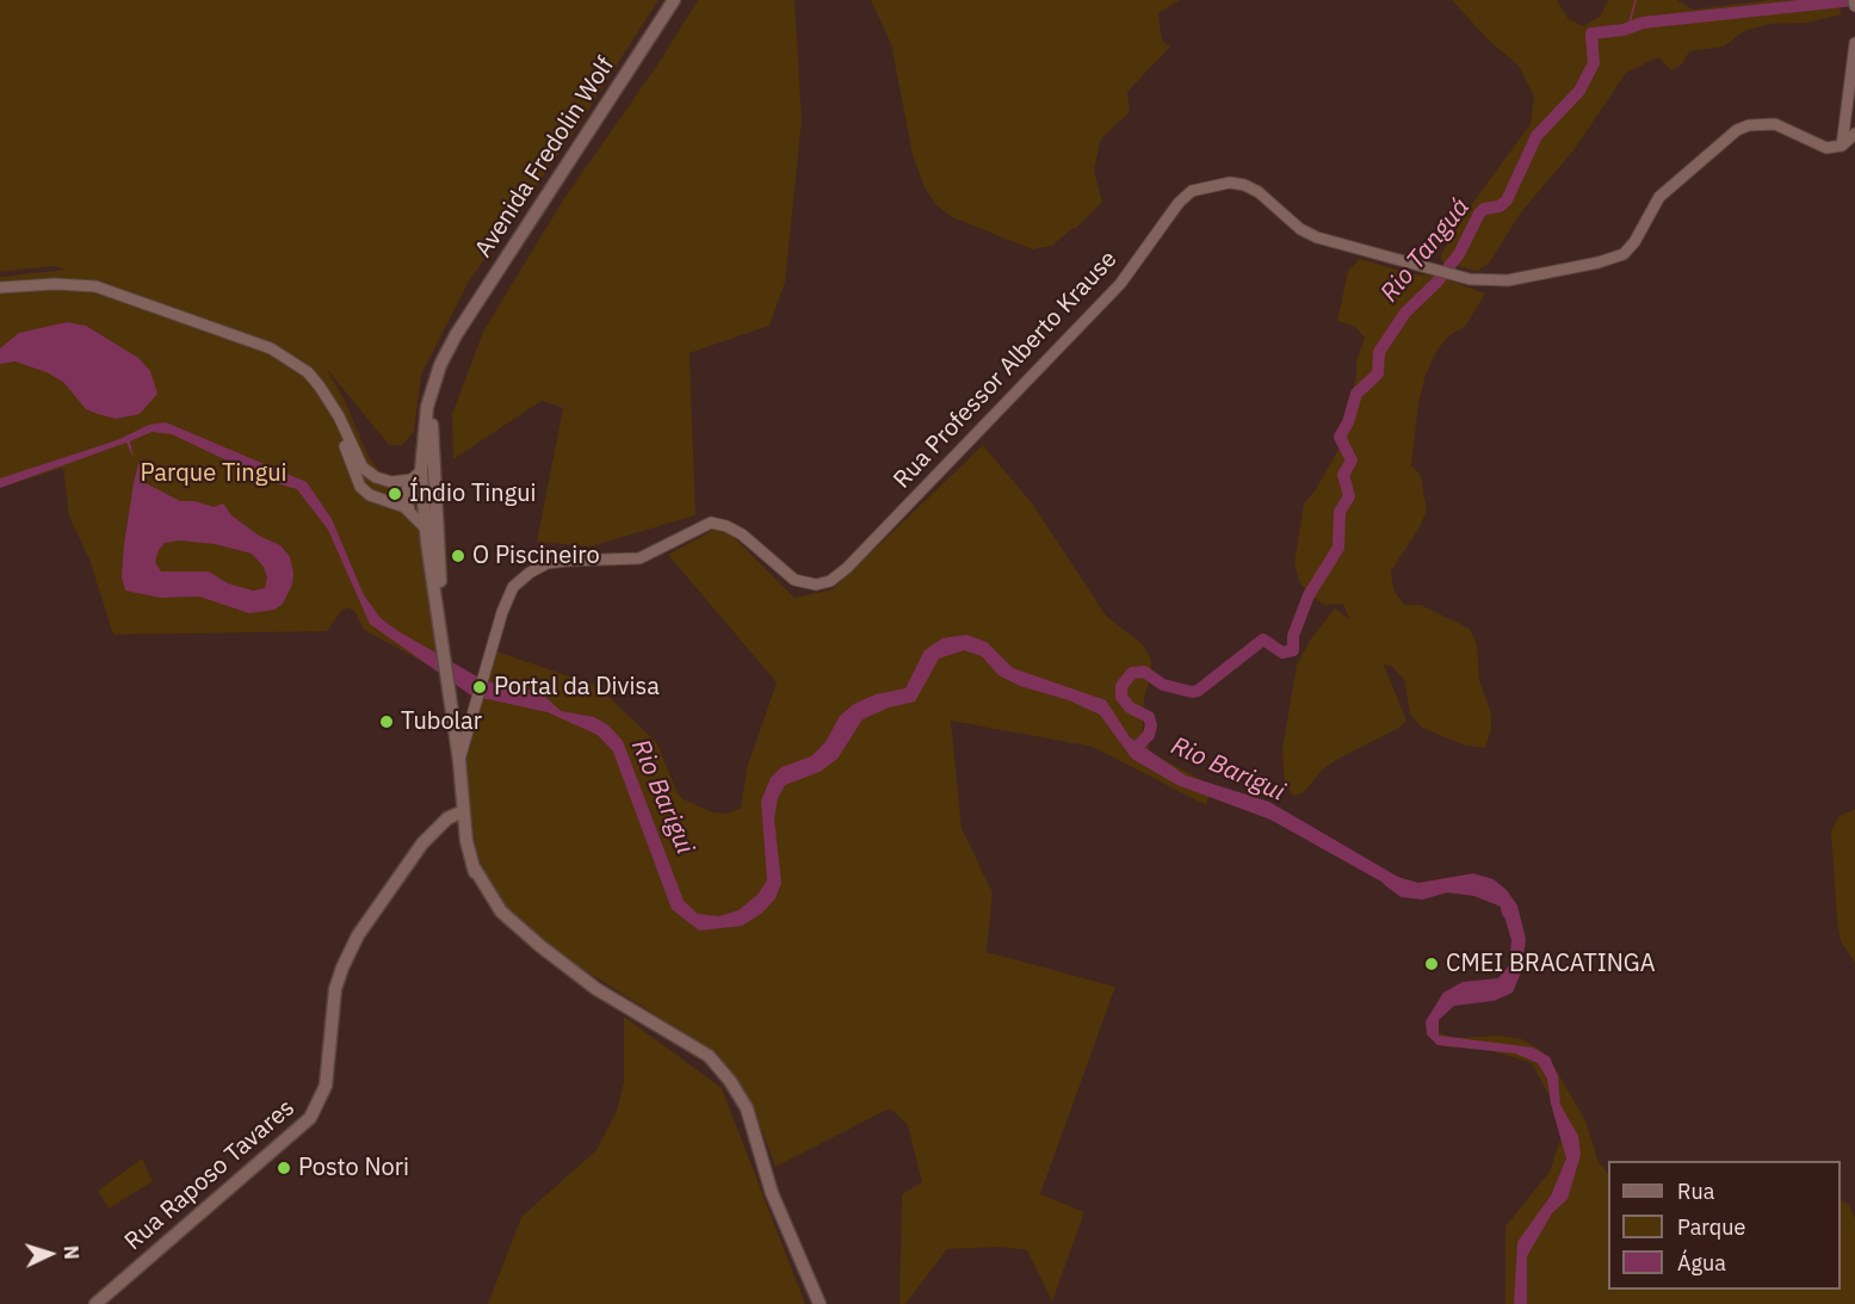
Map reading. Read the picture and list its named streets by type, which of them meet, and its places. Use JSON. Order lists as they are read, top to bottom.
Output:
{
  "streets": {
    "main road": ["Avenida Fredolin Wolf", "Rua Raposo Tavares"],
    "street": ["Rua Professor Alberto Krause"]
  },
  "crossings": [
    ["Avenida Fredolin Wolf", "Rua Raposo Tavares"]
  ],
  "water": ["Rio Tanguá", "Rio Barigui"],
  "parks": ["Parque Tingui"],
  "places": [
    "Índio Tingui",
    "O Piscineiro",
    "Portal da Divisa",
    "Tubolar",
    "CMEI BRACATINGA",
    "Posto Nori"
  ],
  "legend": ["Rua", "Parque", "Água"],
  "north": "right"
}
